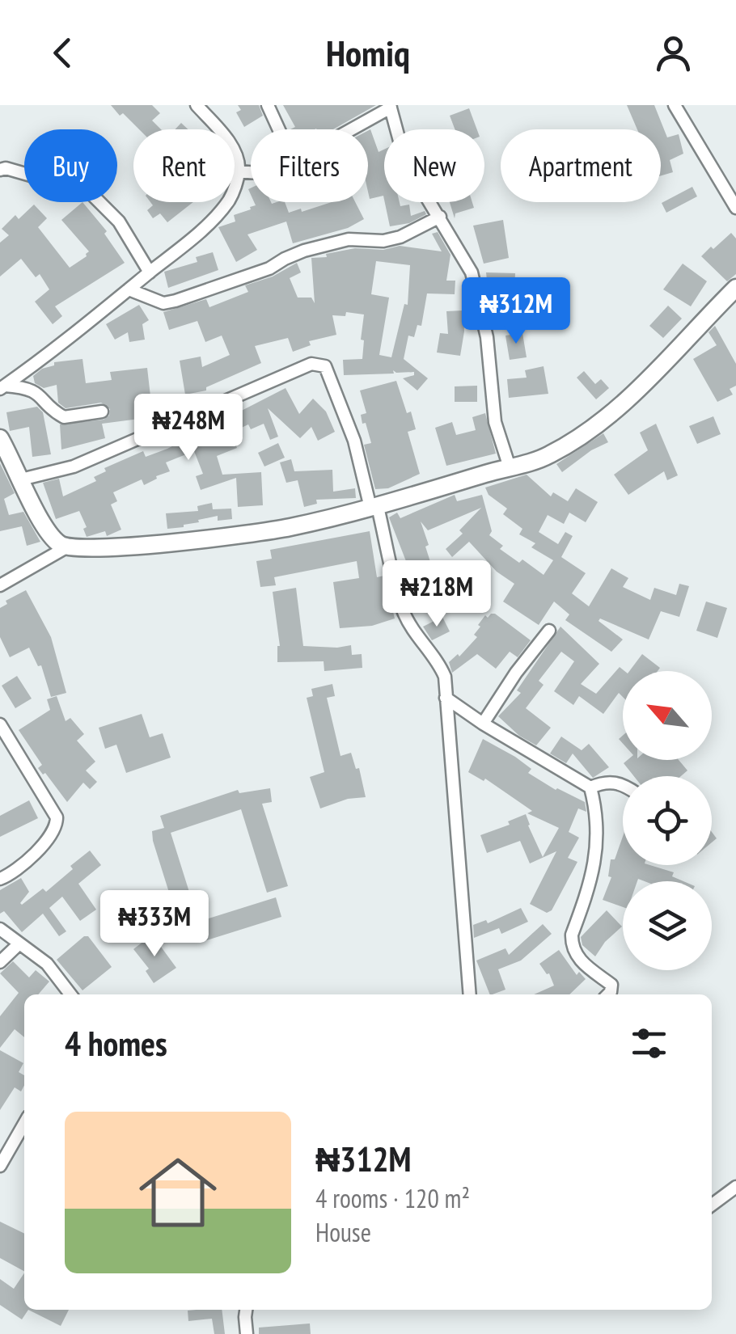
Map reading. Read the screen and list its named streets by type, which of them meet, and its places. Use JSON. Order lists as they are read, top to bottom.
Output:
{
  "north": "top left",
  "page": {
    "header": "Homiq",
    "chip": [
      "Buy",
      "Rent",
      "Filters",
      "New",
      "Apartment"
    ],
    "price": [
      "₦312M",
      "₦248M",
      "₦218M",
      "₦333M"
    ],
    "heading": "4 homes",
    "list": [
      {
        "name": "₦312M",
        "note": "4 rooms · 120 m² · House"
      }
    ]
  }
}
